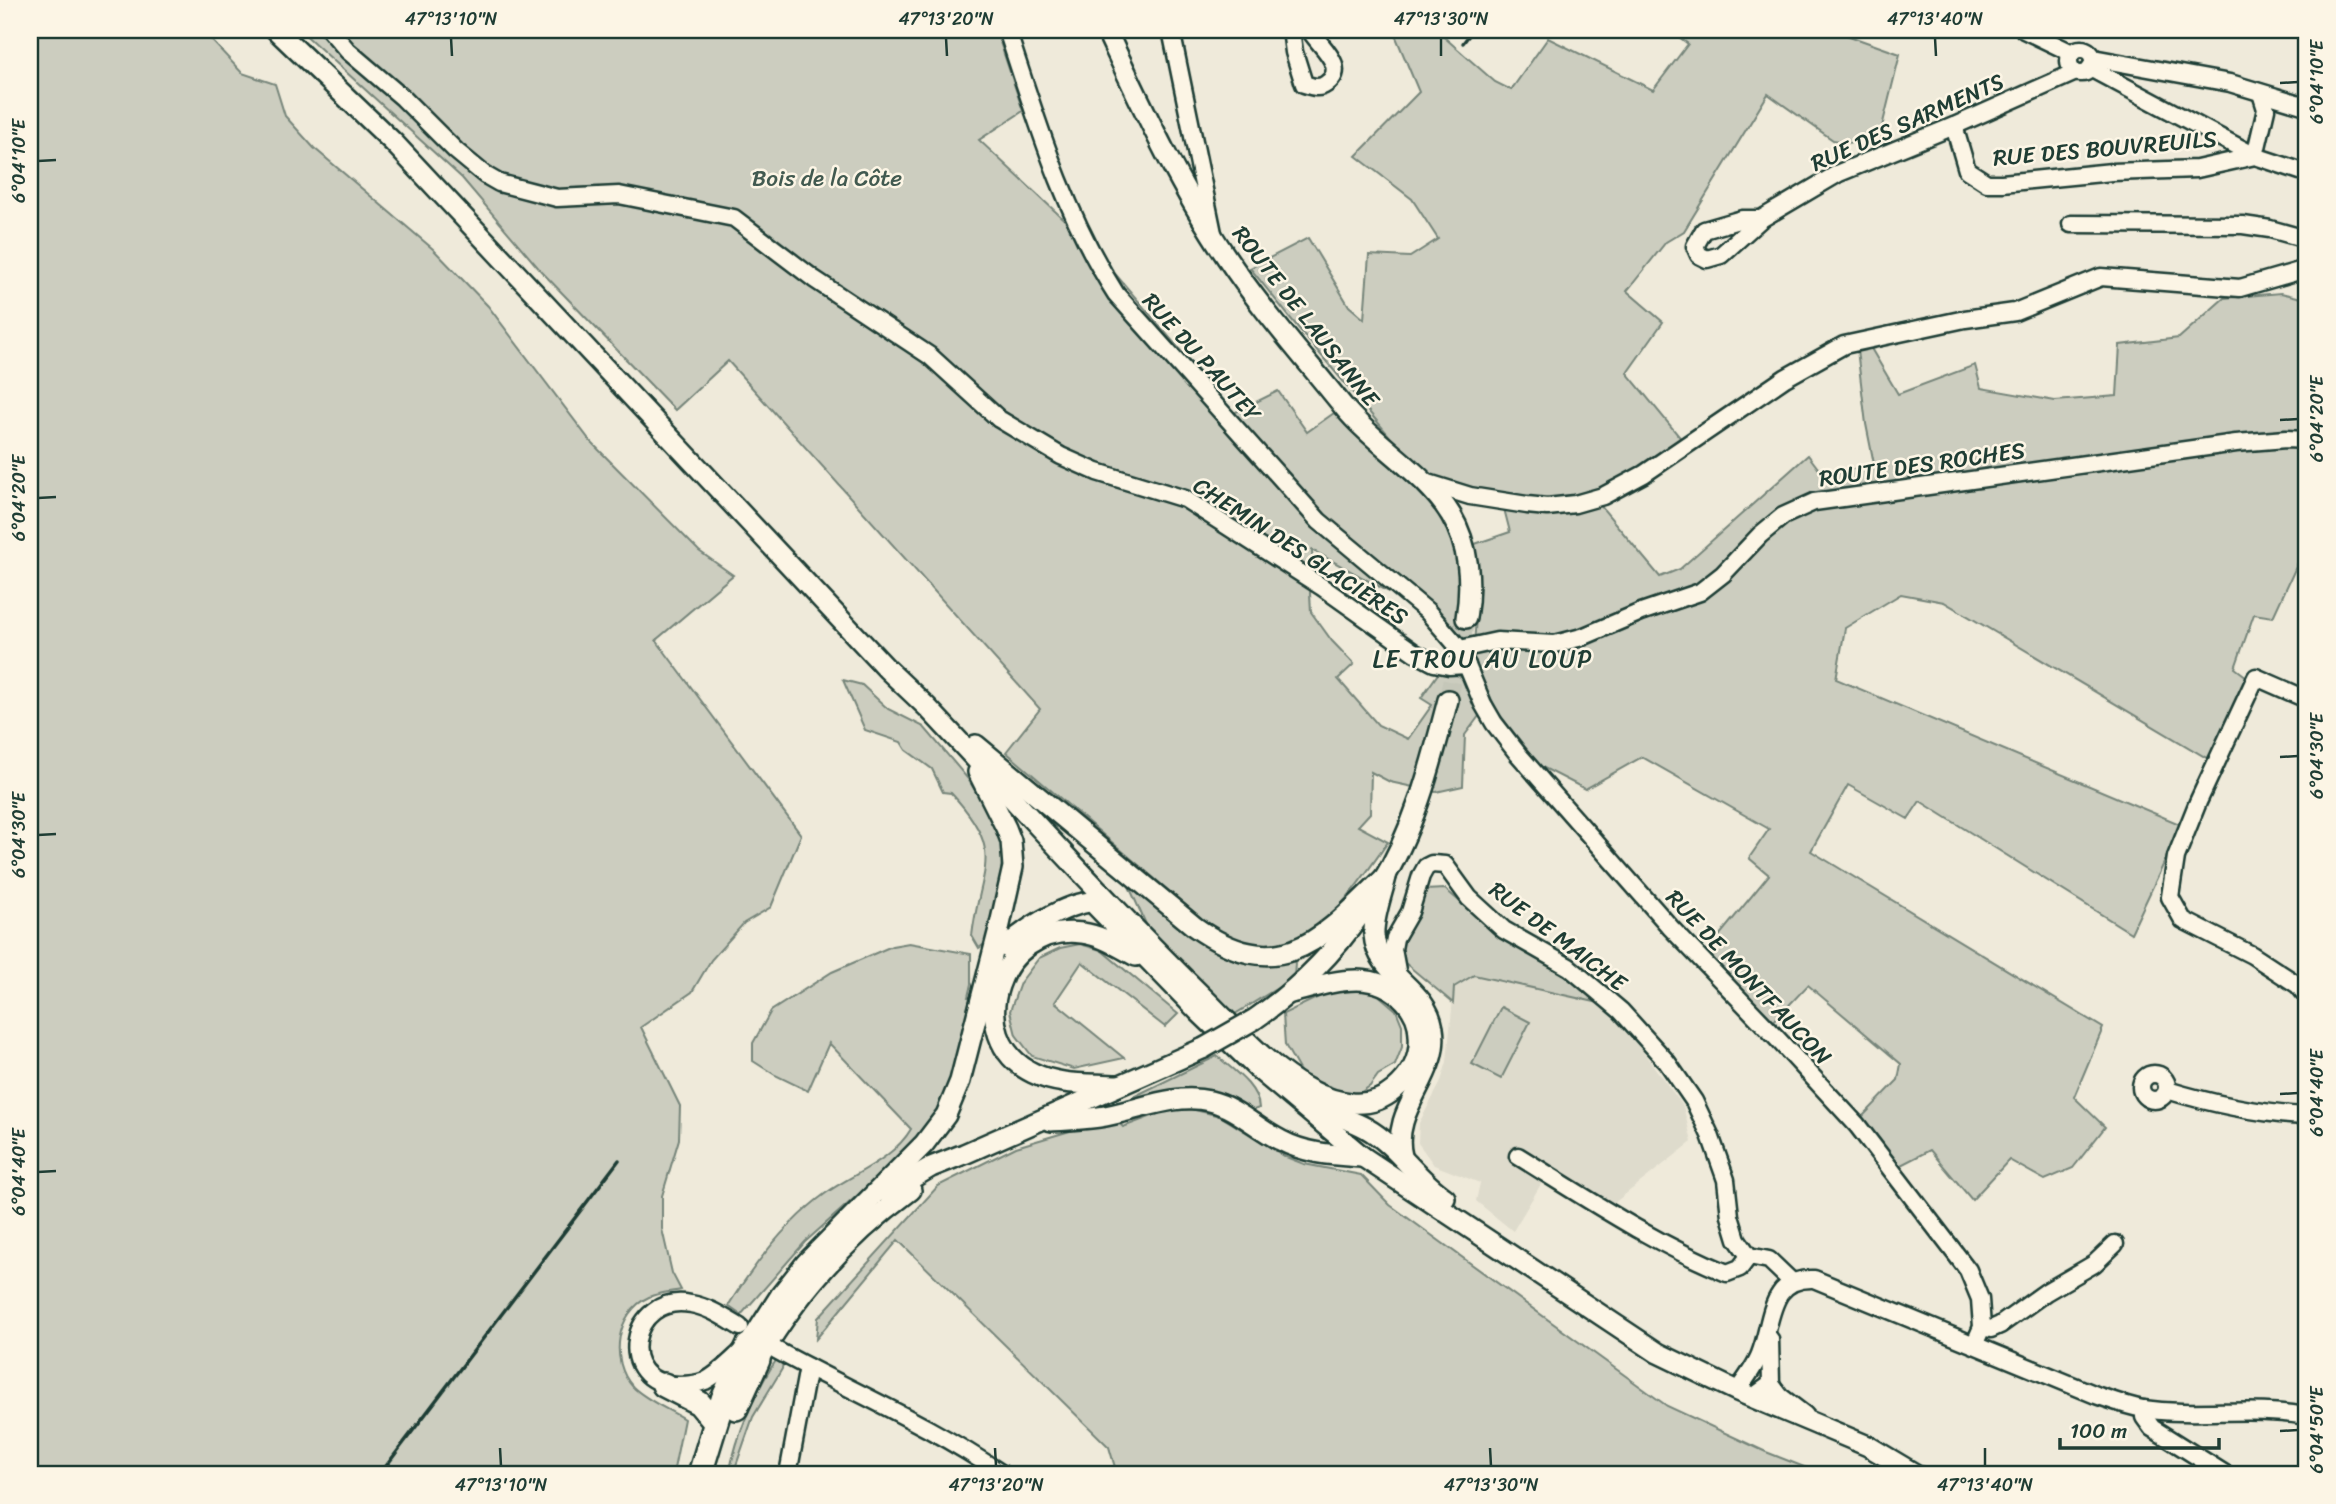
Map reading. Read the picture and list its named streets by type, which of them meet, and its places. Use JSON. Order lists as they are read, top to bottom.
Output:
{
  "streets": {
    "main road": ["ROUTE DE LAUSANNE"],
    "street": [
      "RUE DES SARMENTS",
      "RUE DES BOUVREUILS",
      "RUE DU PAUTEY",
      "ROUTE DES ROCHES",
      "CHEMIN DES GLACIÈRES",
      "RUE DE MAICHE",
      "RUE DE MONTFAUCON"
    ]
  },
  "crossings": [
    ["RUE DES SARMENTS", "RUE DES BOUVREUILS"],
    ["RUE DU PAUTEY", "ROUTE DES ROCHES"],
    ["RUE DU PAUTEY", "RUE DE MONTFAUCON"],
    ["ROUTE DES ROCHES", "RUE DE MONTFAUCON"],
    ["CHEMIN DES GLACIÈRES", "RUE DE MONTFAUCON"]
  ],
  "districts": ["LE TROU AU LOUP"],
  "parks": ["Bois de la Côte"],
  "scale_bar": "100 m",
  "coordinates": [
    "47°13'10\"N",
    "47°13'20\"N",
    "47°13'30\"N",
    "47°13'40\"N",
    "6°04'10\"E",
    "6°04'20\"E",
    "6°04'30\"E",
    "6°04'40\"E",
    "6°04'50\"E"
  ]
}
